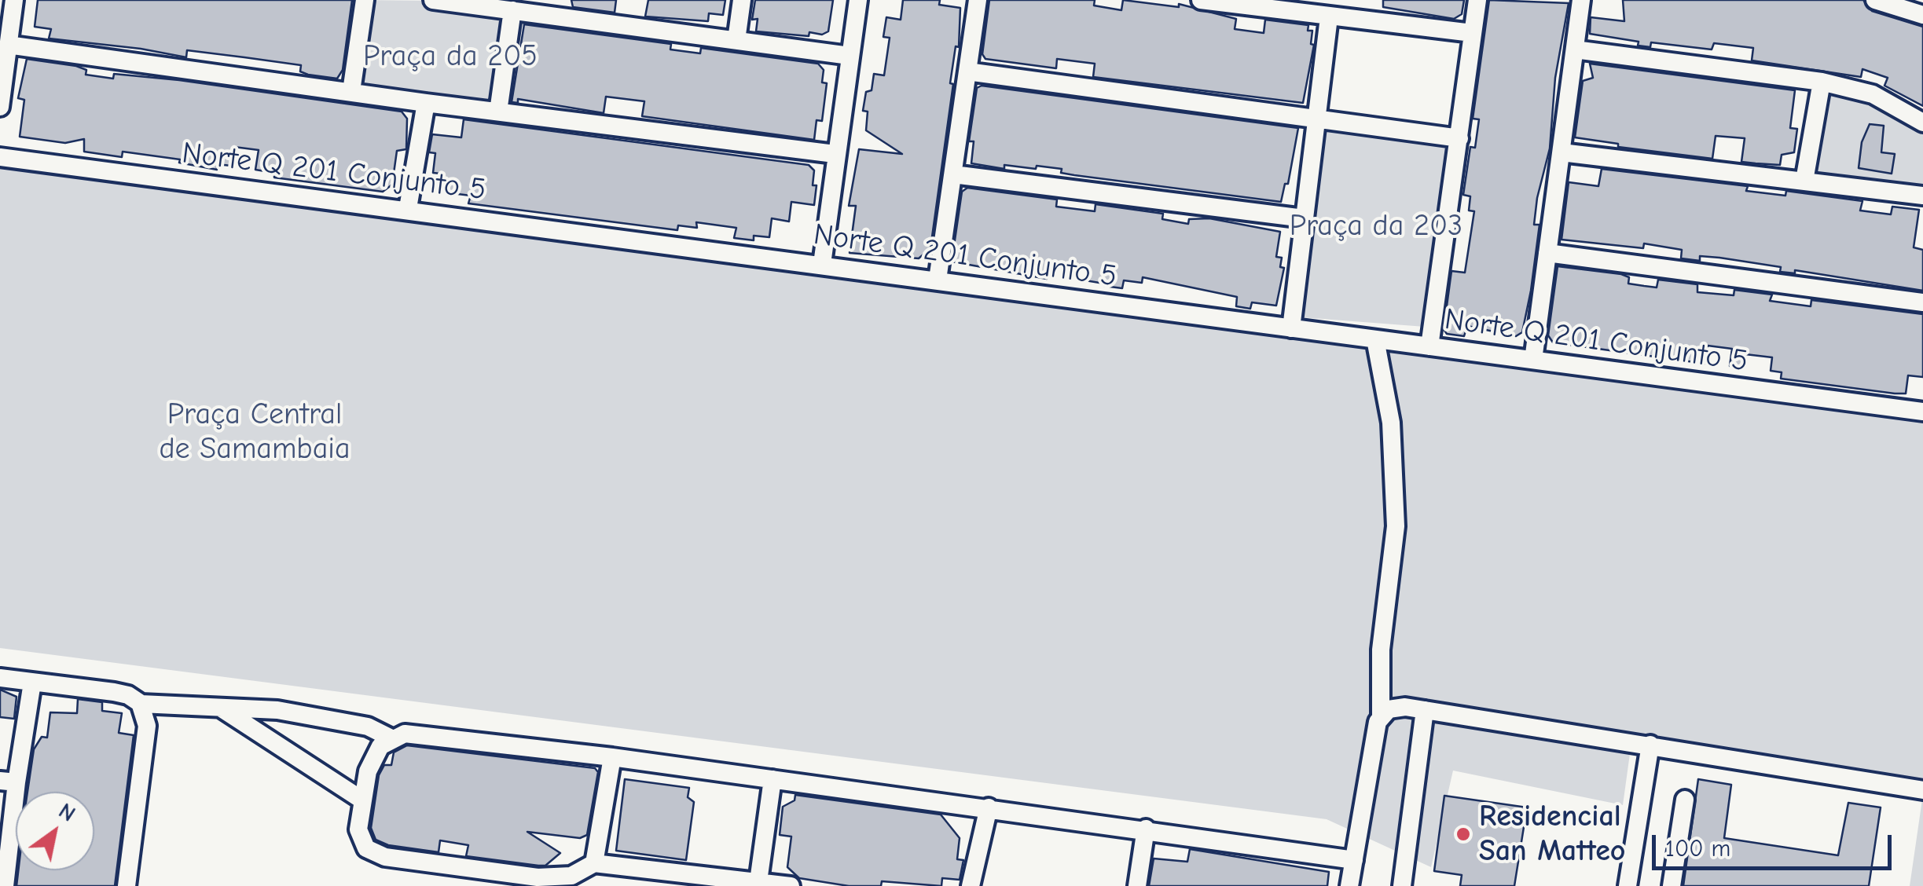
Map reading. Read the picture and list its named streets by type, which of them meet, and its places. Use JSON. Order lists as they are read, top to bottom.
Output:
{
  "streets": {
    "street": ["Norte Q 201 Conjunto 5"]
  },
  "parks": ["Praça da 205", "Praça da 203", "Praça Central de Samambaia"],
  "places": ["Residencial San Matteo"],
  "scale_bar": "100 m",
  "north": "top right"
}
